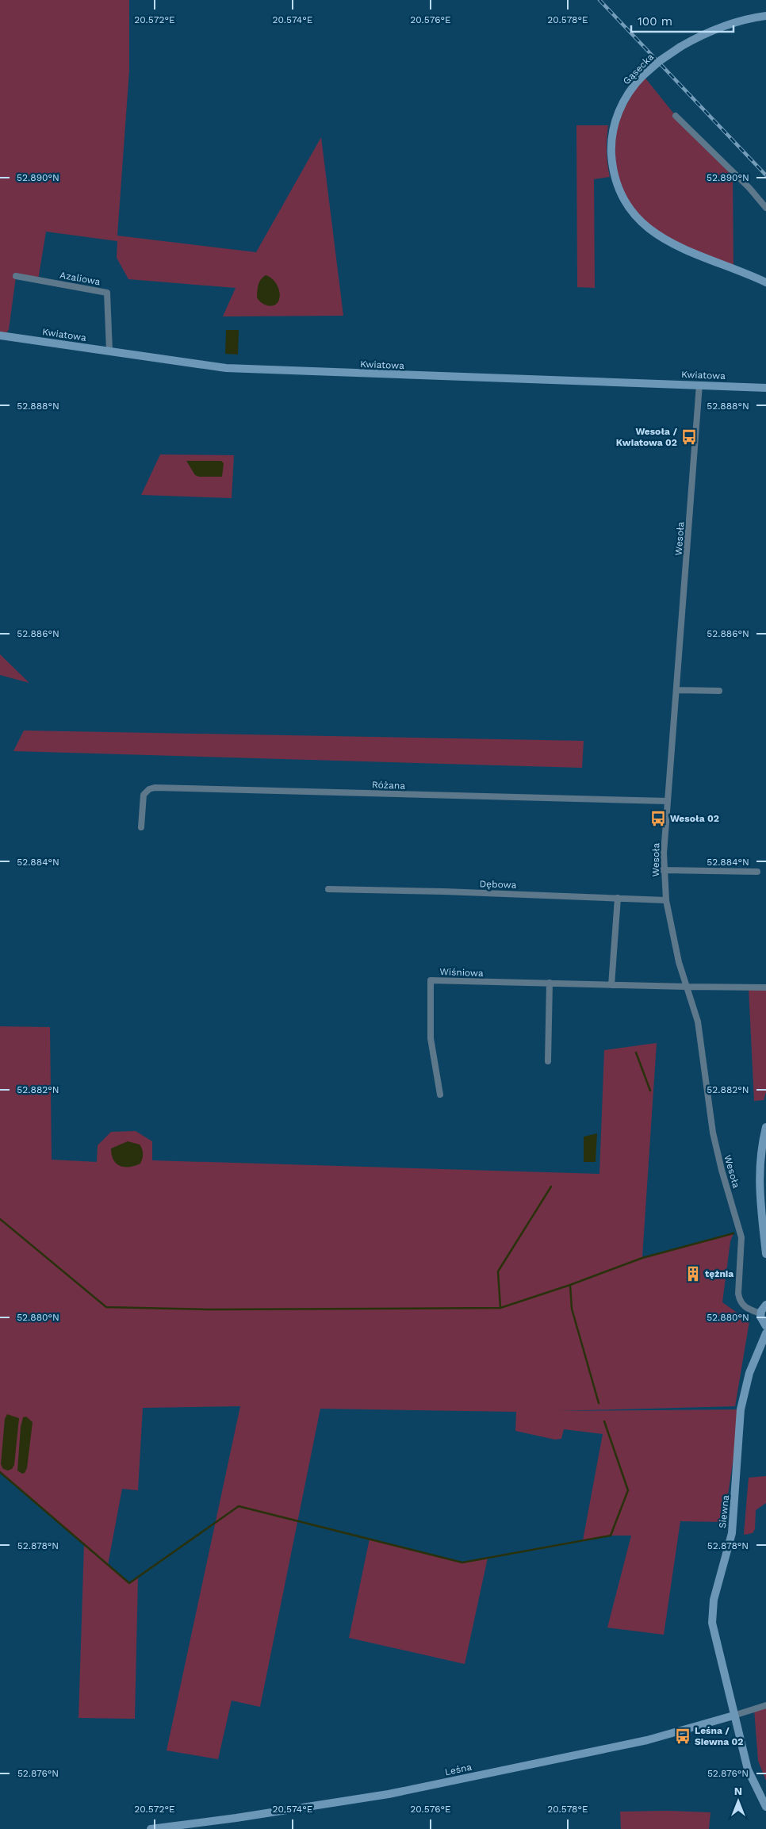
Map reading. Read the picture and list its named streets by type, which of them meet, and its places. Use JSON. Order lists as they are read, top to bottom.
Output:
{
  "streets": {
    "street": [
      "Gąsecka",
      "Azaliowa",
      "Kwiatowa",
      "Wesoła",
      "Różana",
      "Dębowa",
      "Wiśniowa",
      "Siewna",
      "Leśna"
    ]
  },
  "crossings": [
    ["Azaliowa", "Kwiatowa"],
    ["Kwiatowa", "Wesoła"],
    ["Wesoła", "Różana"],
    ["Wesoła", "Dębowa"],
    ["Wesoła", "Wiśniowa"],
    ["Siewna", "Leśna"]
  ],
  "places": {
    "bus stop": ["Wesoła / Kwiatowa 02", "Wesoła 02", "Leśna / Siewna 02"],
    "building": ["tężnia"]
  },
  "scale_bar": "100 m",
  "north": "top",
  "coordinates": [
    "20.572°E",
    "20.574°E",
    "20.576°E",
    "20.578°E",
    "52.890°N",
    "52.888°N",
    "52.886°N",
    "52.884°N",
    "52.882°N",
    "52.880°N",
    "52.878°N",
    "52.876°N"
  ]
}
